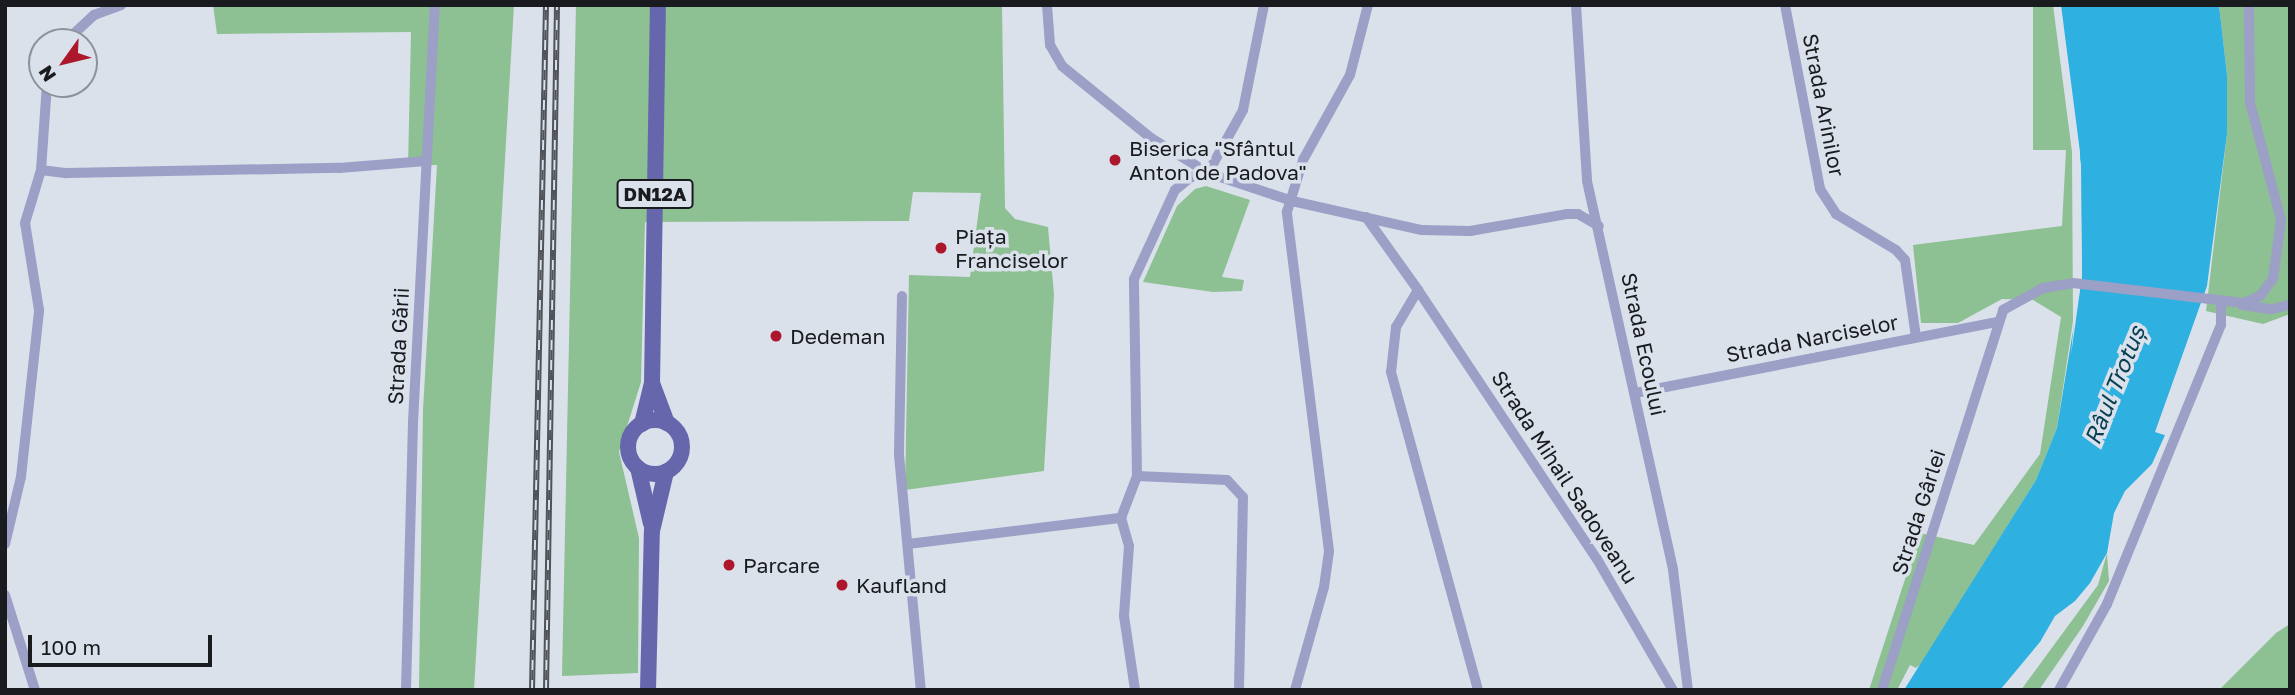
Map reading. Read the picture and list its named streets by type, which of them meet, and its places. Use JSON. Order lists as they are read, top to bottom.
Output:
{
  "streets": {
    "main road": ["DN12A"],
    "street": [
      "Strada Arinilor",
      "Strada Narciselor",
      "Strada Ecoului",
      "Strada Gării",
      "Strada Mihail Sadoveanu",
      "Strada Gârlei"
    ]
  },
  "crossings": [
    ["Strada Arinilor", "Strada Narciselor"],
    ["Strada Narciselor", "Strada Ecoului"],
    ["Strada Narciselor", "Strada Gârlei"]
  ],
  "water": ["Râul Trotuș"],
  "places": [
    "Biserica \"Sfântul Anton de Padova\"",
    "Piața Franciselor",
    "Dedeman",
    "Parcare",
    "Kaufland"
  ],
  "scale_bar": "100 m",
  "north": "bottom left"
}
